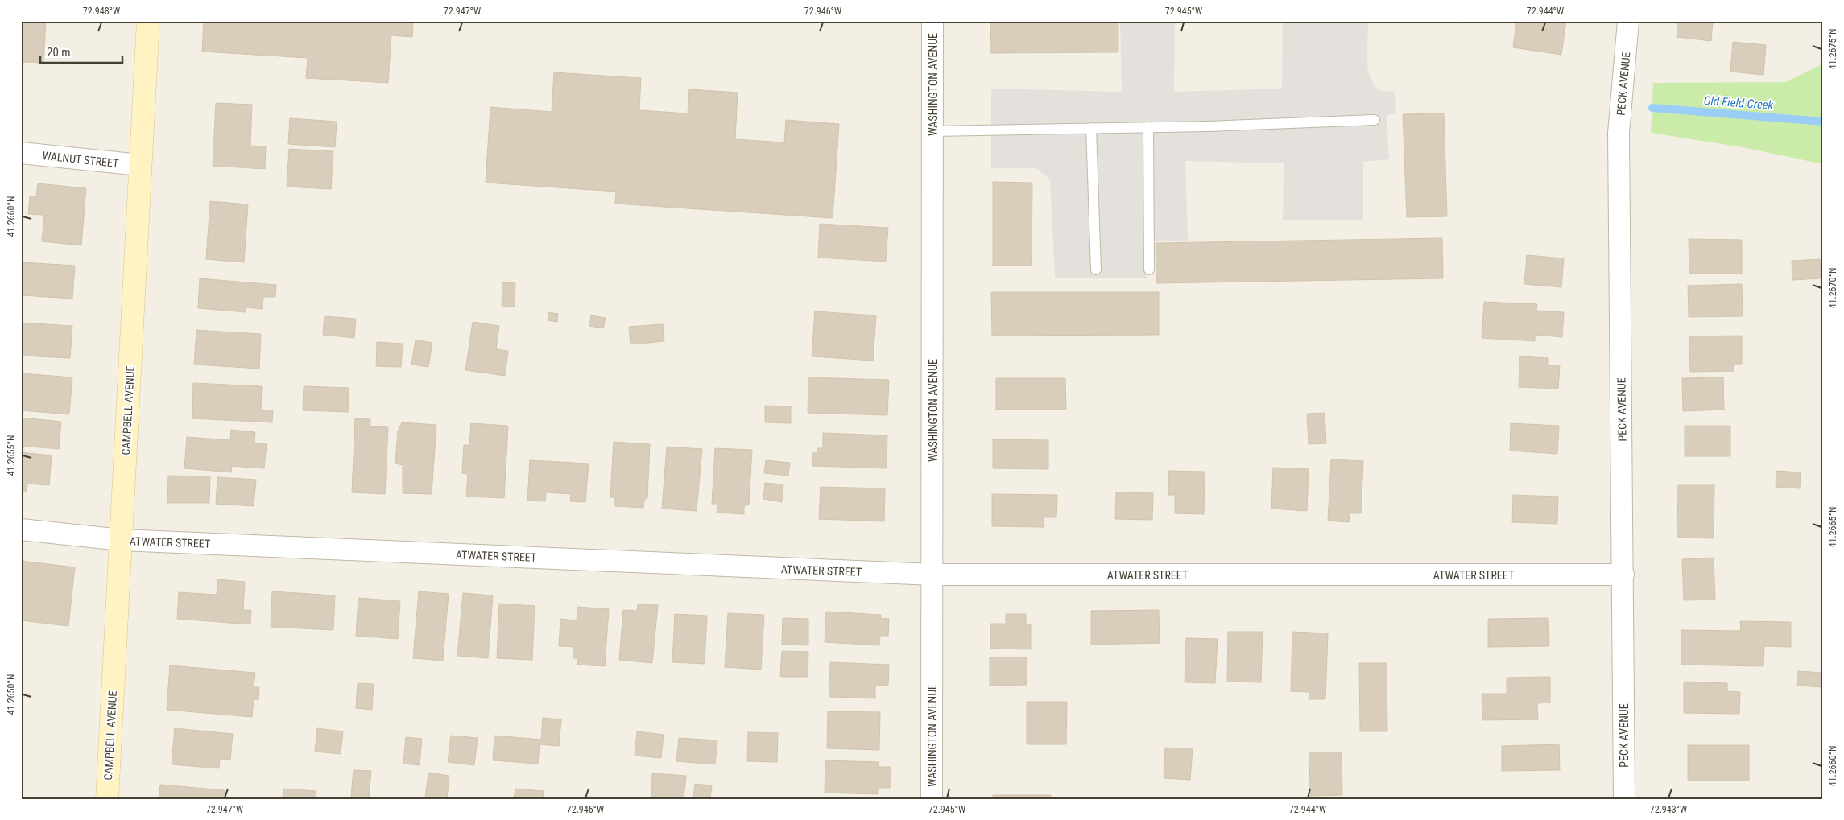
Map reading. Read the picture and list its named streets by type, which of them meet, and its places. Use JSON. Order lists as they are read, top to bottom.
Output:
{
  "streets": {
    "main road": ["CAMPBELL AVENUE"],
    "street": [
      "PECK AVENUE",
      "WASHINGTON AVENUE",
      "WALNUT STREET",
      "ATWATER STREET"
    ]
  },
  "crossings": [
    ["PECK AVENUE", "ATWATER STREET"],
    ["WASHINGTON AVENUE", "ATWATER STREET"],
    ["WALNUT STREET", "CAMPBELL AVENUE"],
    ["CAMPBELL AVENUE", "ATWATER STREET"]
  ],
  "water": ["Old Field Creek"],
  "scale_bar": "20 m",
  "coordinates": [
    "72.948°W",
    "72.947°W",
    "72.946°W",
    "72.945°W",
    "72.944°W",
    "41.2675°N",
    "41.2660°N",
    "41.2670°N",
    "41.2655°N",
    "41.2665°N",
    "41.2650°N",
    "72.943°W"
  ]
}
